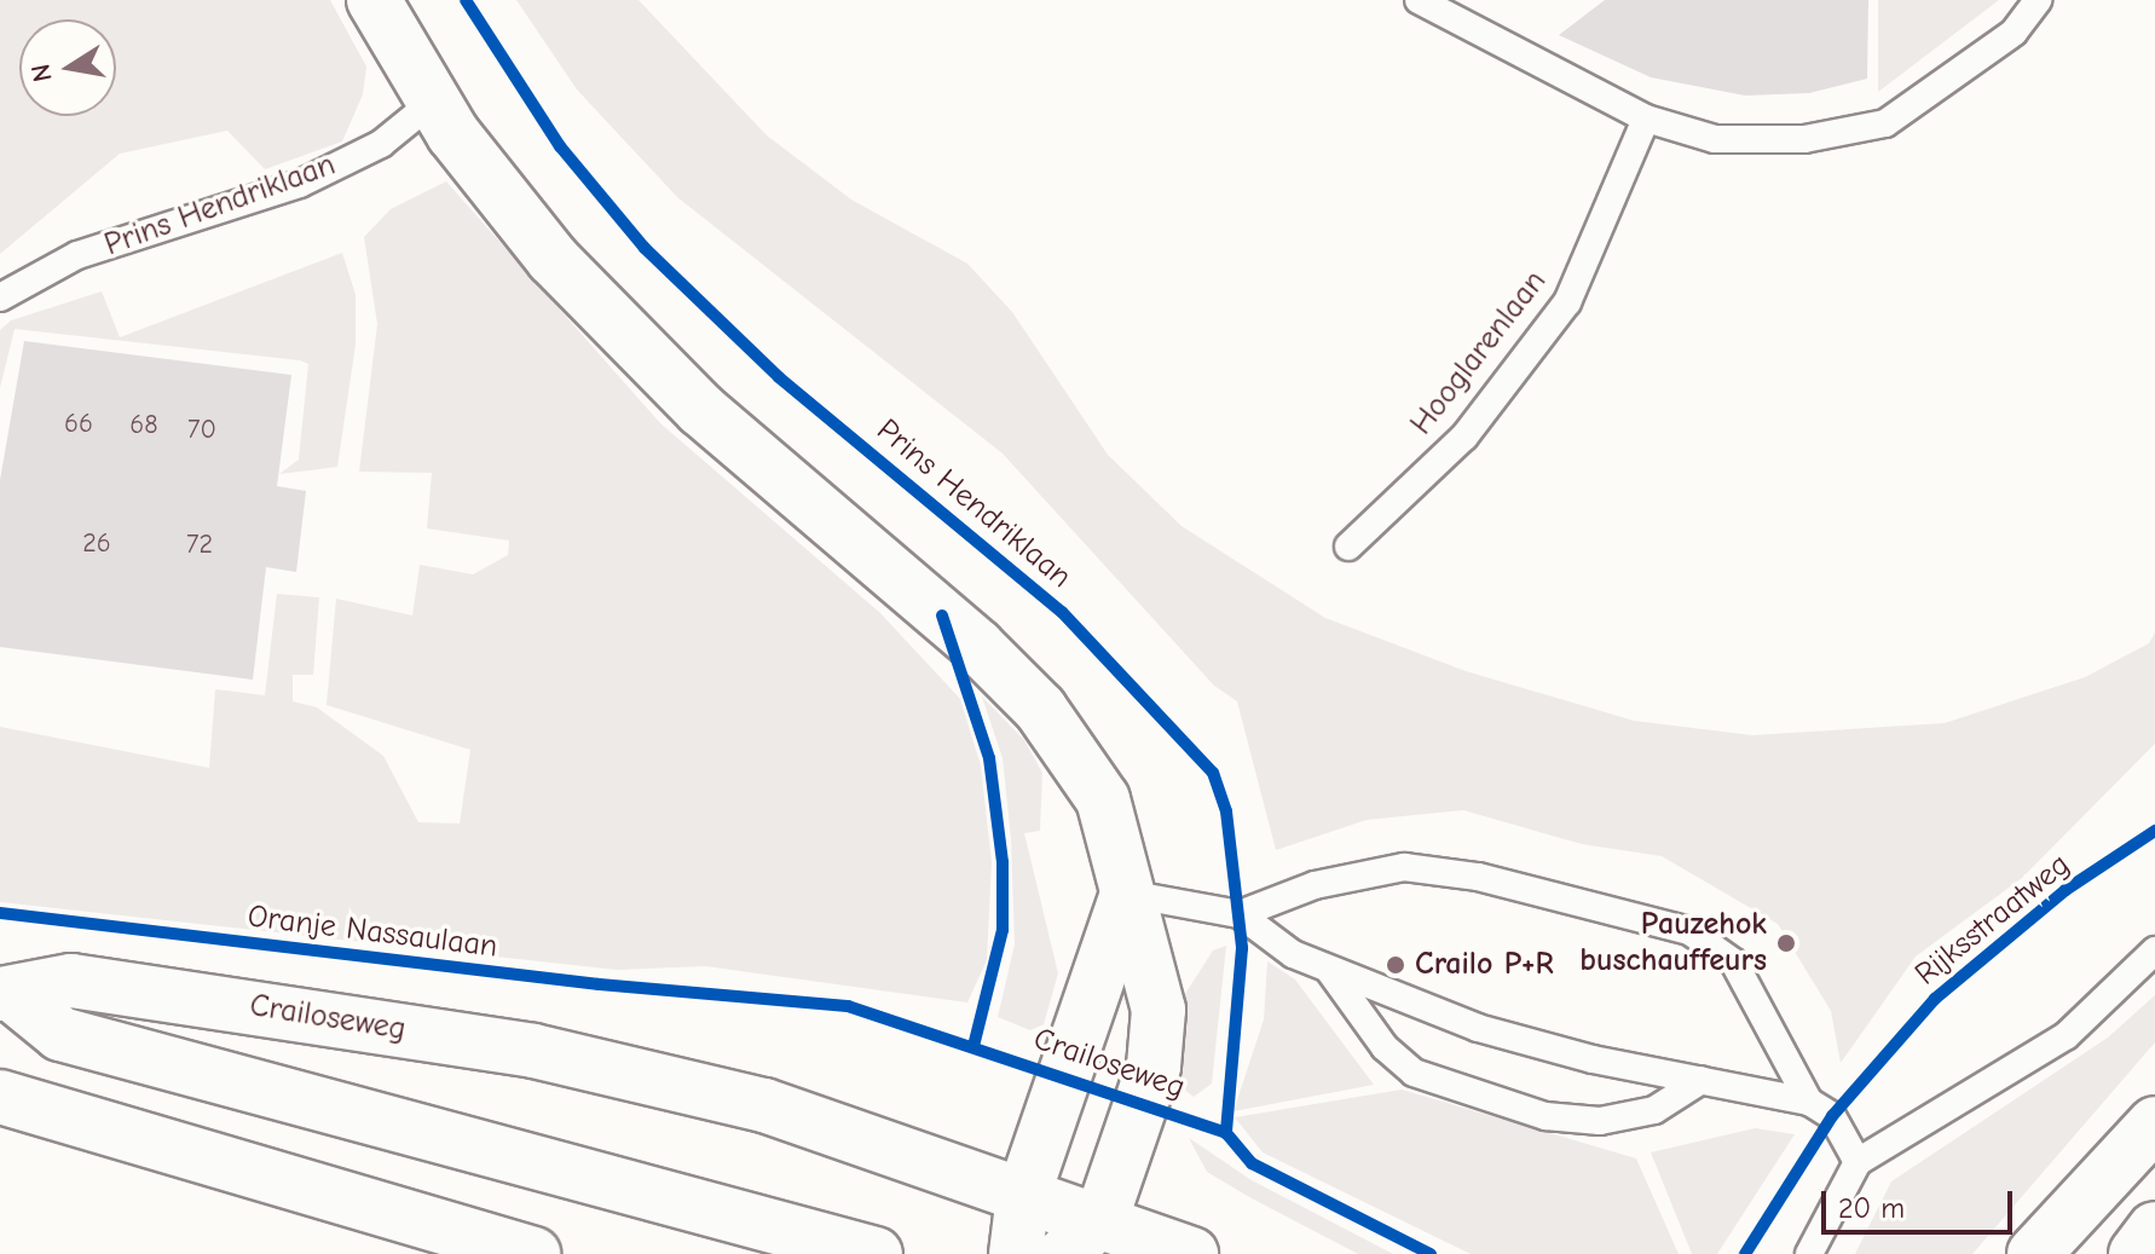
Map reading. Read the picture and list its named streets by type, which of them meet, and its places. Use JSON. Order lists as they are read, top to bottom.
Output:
{
  "streets": {
    "main road": ["Crailoseweg"],
    "lane": ["Prins Hendriklaan", "Hooglarenlaan"],
    "cycle path": ["Rijksstraatweg", "Oranje Nassaulaan"]
  },
  "places": ["Pauzehok buschauffeurs", "Crailo P+R"],
  "house_numbers": [
    "66",
    "68",
    "70",
    "26",
    "72"
  ],
  "scale_bar": "20 m",
  "north": "left"
}
